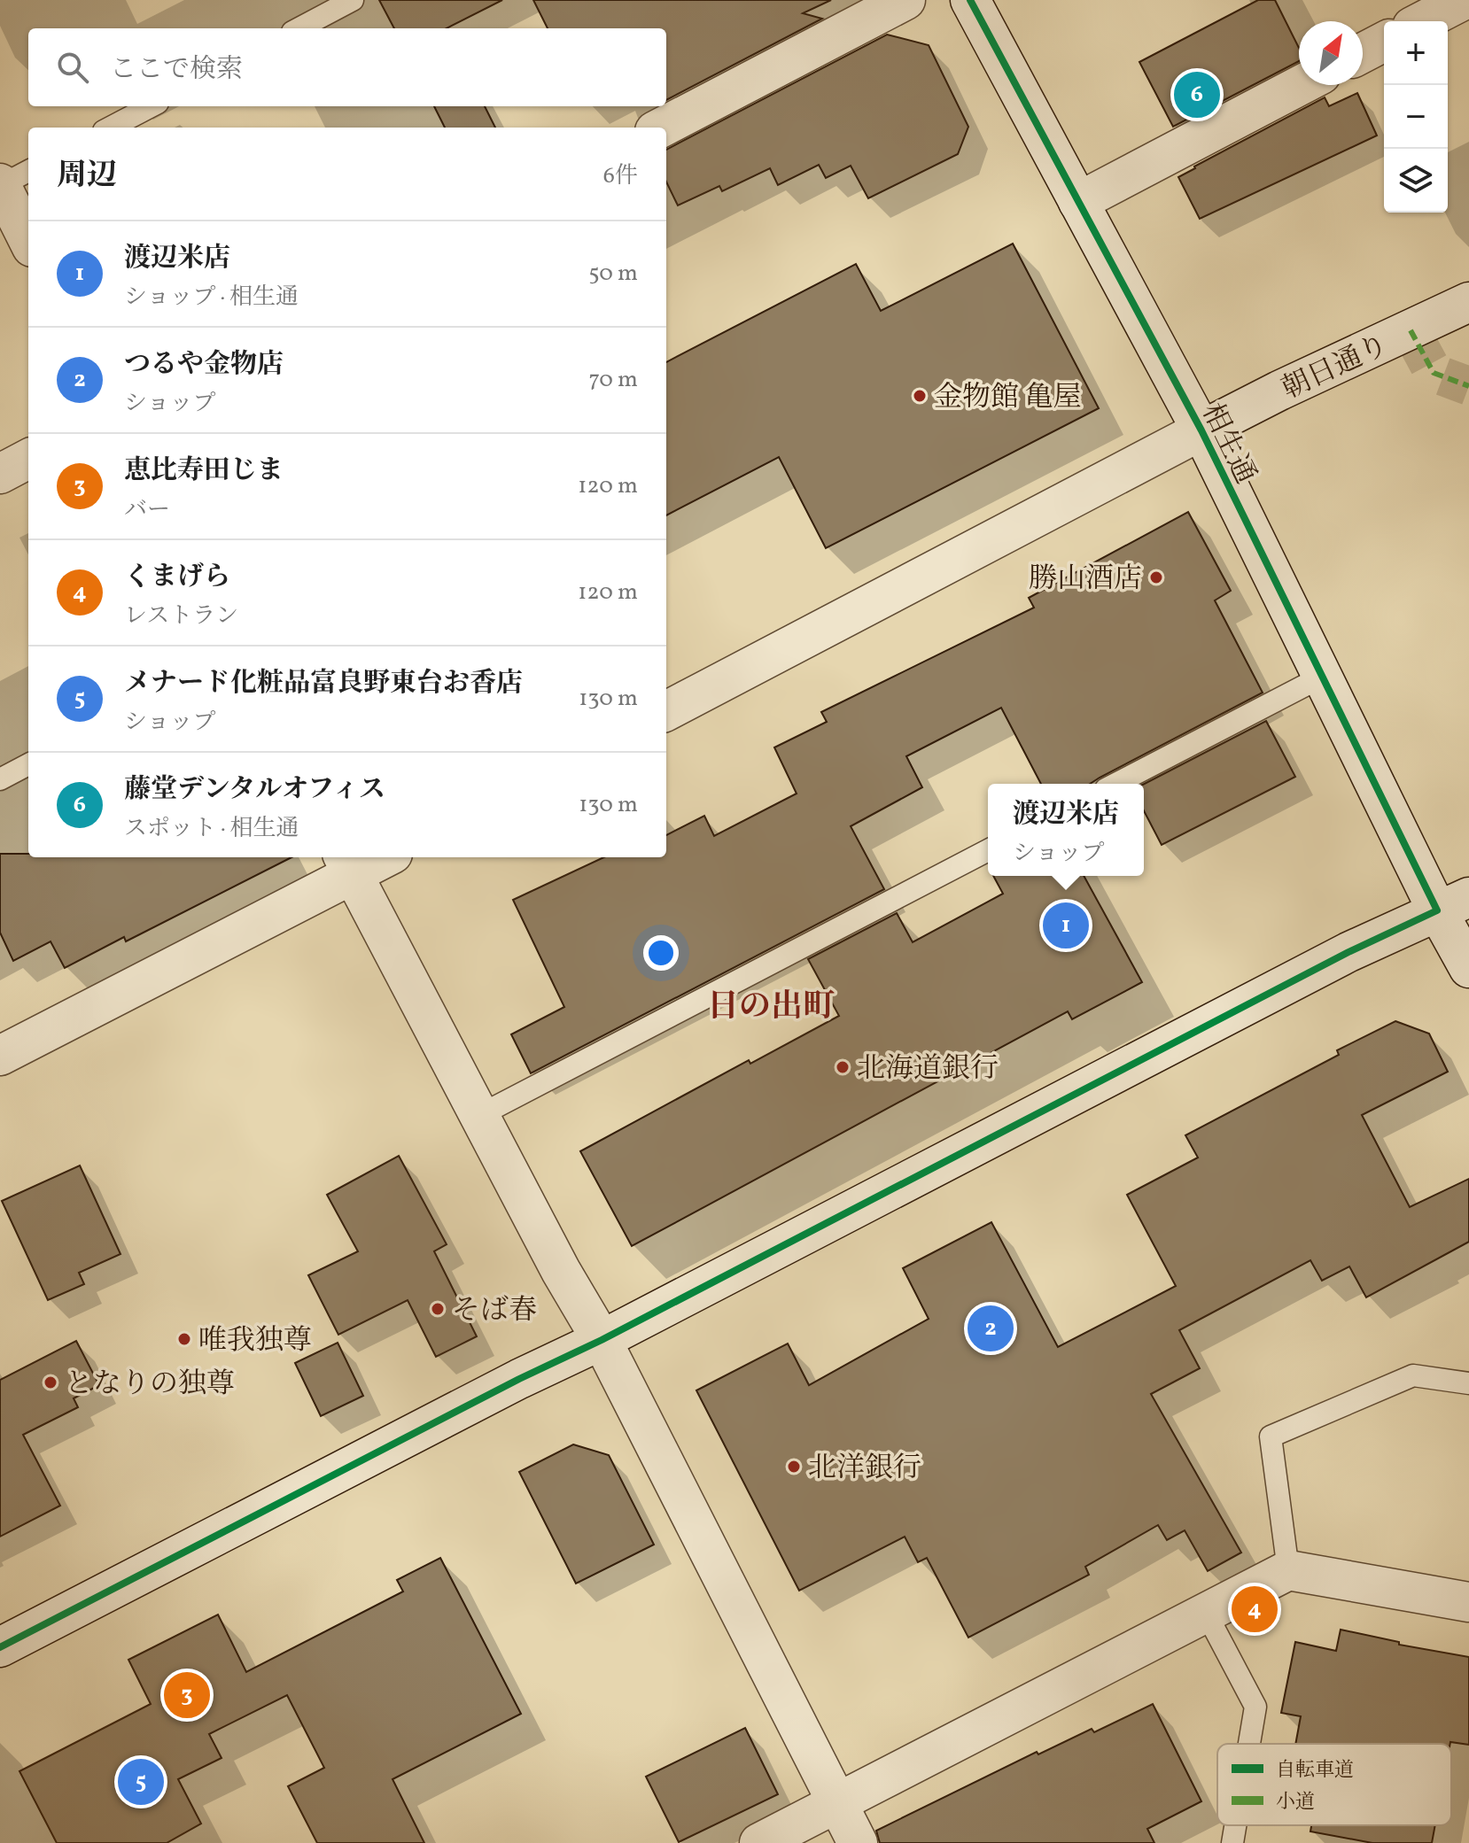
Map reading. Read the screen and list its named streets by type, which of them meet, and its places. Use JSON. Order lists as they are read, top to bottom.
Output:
{
  "streets": {
    "street": ["朝日通り", "相生通"]
  },
  "crossings": [
    ["朝日通り", "相生通"]
  ],
  "districts": ["日の出町"],
  "places": [
    "金物館 亀屋",
    "勝山酒店",
    "北海道銀行",
    "そば春",
    "唯我独尊",
    "となりの独尊",
    "北洋銀行"
  ],
  "legend": ["自転車道", "小道"],
  "north": "top right",
  "page": {
    "map_buttons": ["+", "−"],
    "search": "ここで検索",
    "pins": [
      "6",
      "1",
      "2",
      "4",
      "3",
      "5"
    ],
    "heading": ["周辺", "6件"],
    "list": [
      {
        "mark": "1",
        "name": "渡辺米店",
        "note": "ショップ · 相生通",
        "value": "50 m"
      },
      {
        "mark": "2",
        "name": "つるや金物店",
        "note": "ショップ",
        "value": "70 m"
      },
      {
        "mark": "3",
        "name": "恵比寿田じま",
        "note": "バー",
        "value": "120 m"
      },
      {
        "mark": "4",
        "name": "くまげら",
        "note": "レストラン",
        "value": "120 m"
      },
      {
        "mark": "5",
        "name": "メナード化粧品富良野東台お香店",
        "note": "ショップ",
        "value": "130 m"
      },
      {
        "mark": "6",
        "name": "藤堂デンタルオフィス",
        "note": "スポット · 相生通",
        "value": "130 m"
      }
    ],
    "popup": ["渡辺米店", "ショップ"]
  }
}
